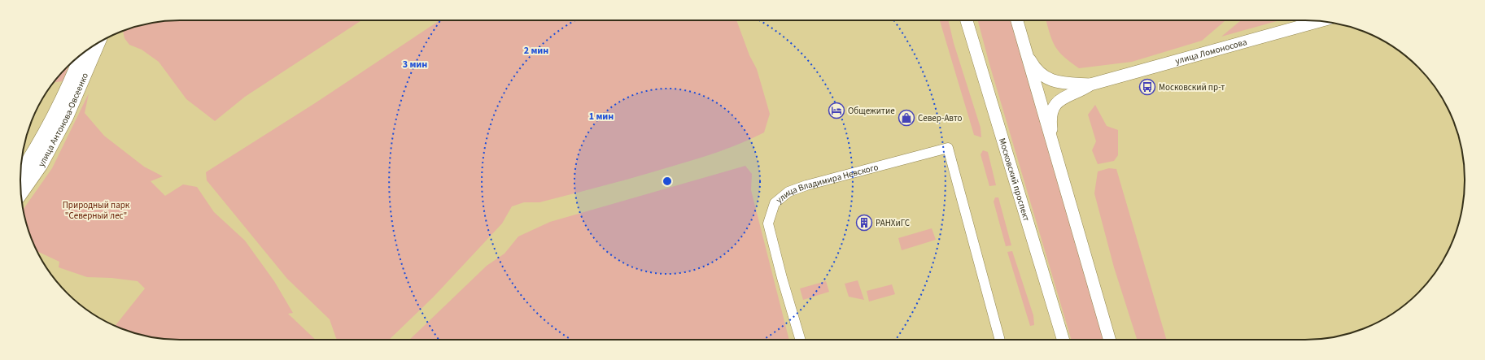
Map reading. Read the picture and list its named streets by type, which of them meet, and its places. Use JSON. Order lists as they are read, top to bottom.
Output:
{
  "streets": {
    "highway": ["улица Антонова-Овсеенко"],
    "main road": ["улица Ломоносова", "Московский проспект"],
    "street": ["улица Владимира Невского"]
  },
  "parks": ["Природный парк \"Северный лес\""],
  "places": {
    "bus stop": ["Московский пр-т"],
    "hotel": ["Общежитие"],
    "shop": ["Север-Авто"],
    "building": ["РАНХиГС"]
  },
  "rings": ["2 мин", "3 мин", "1 мин"]
}
